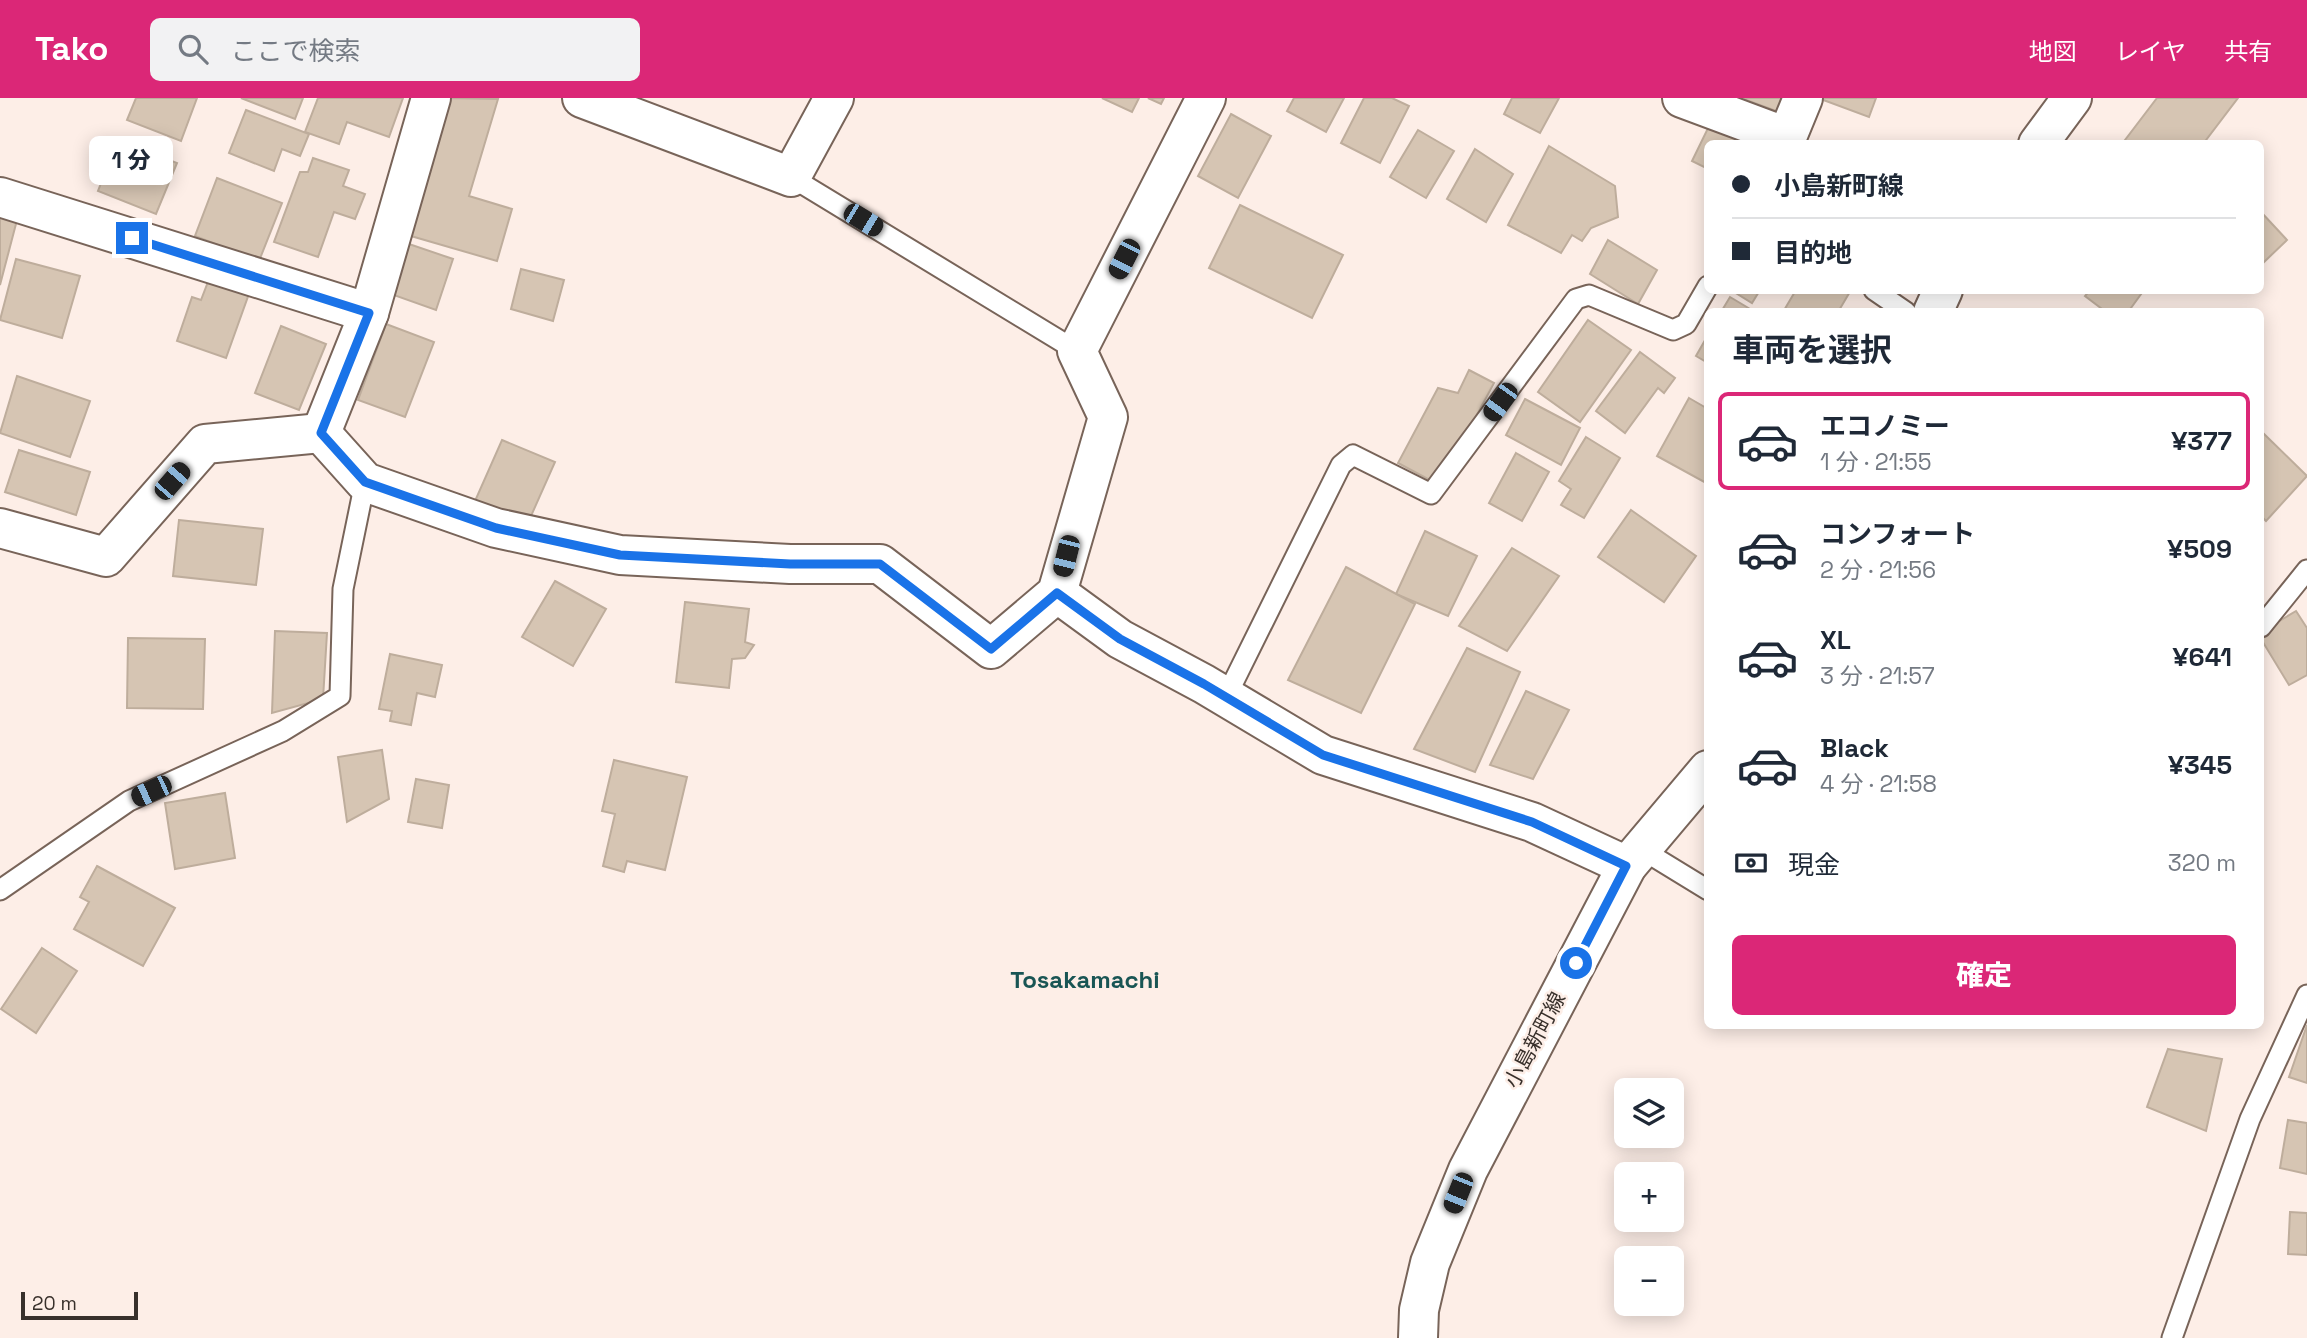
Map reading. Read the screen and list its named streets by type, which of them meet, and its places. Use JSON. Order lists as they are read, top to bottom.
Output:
{
  "streets": {
    "street": ["小島新町線"]
  },
  "districts": ["Tosakamachi"],
  "scale_bar": "20 m",
  "page": {
    "header": "Tako",
    "search": "ここで検索",
    "nav": ["地図", "レイヤ", "共有"],
    "bubble": "1 分",
    "banner": ["小島新町線", "目的地"],
    "heading": "車両を選択",
    "list": [
      {
        "name": "エコノミー",
        "note": "1 分 · 21:55",
        "value": "¥377"
      },
      {
        "name": "コンフォート",
        "note": "2 分 · 21:56",
        "value": "¥509"
      },
      {
        "name": "XL",
        "note": "3 分 · 21:57",
        "value": "¥641"
      },
      {
        "name": "Black",
        "note": "4 分 · 21:58",
        "value": "¥345"
      }
    ],
    "pay": ["現金", "320 m"],
    "buttons": "確定",
    "map_buttons": ["+", "−"],
    "scale": "20 m"
  }
}
